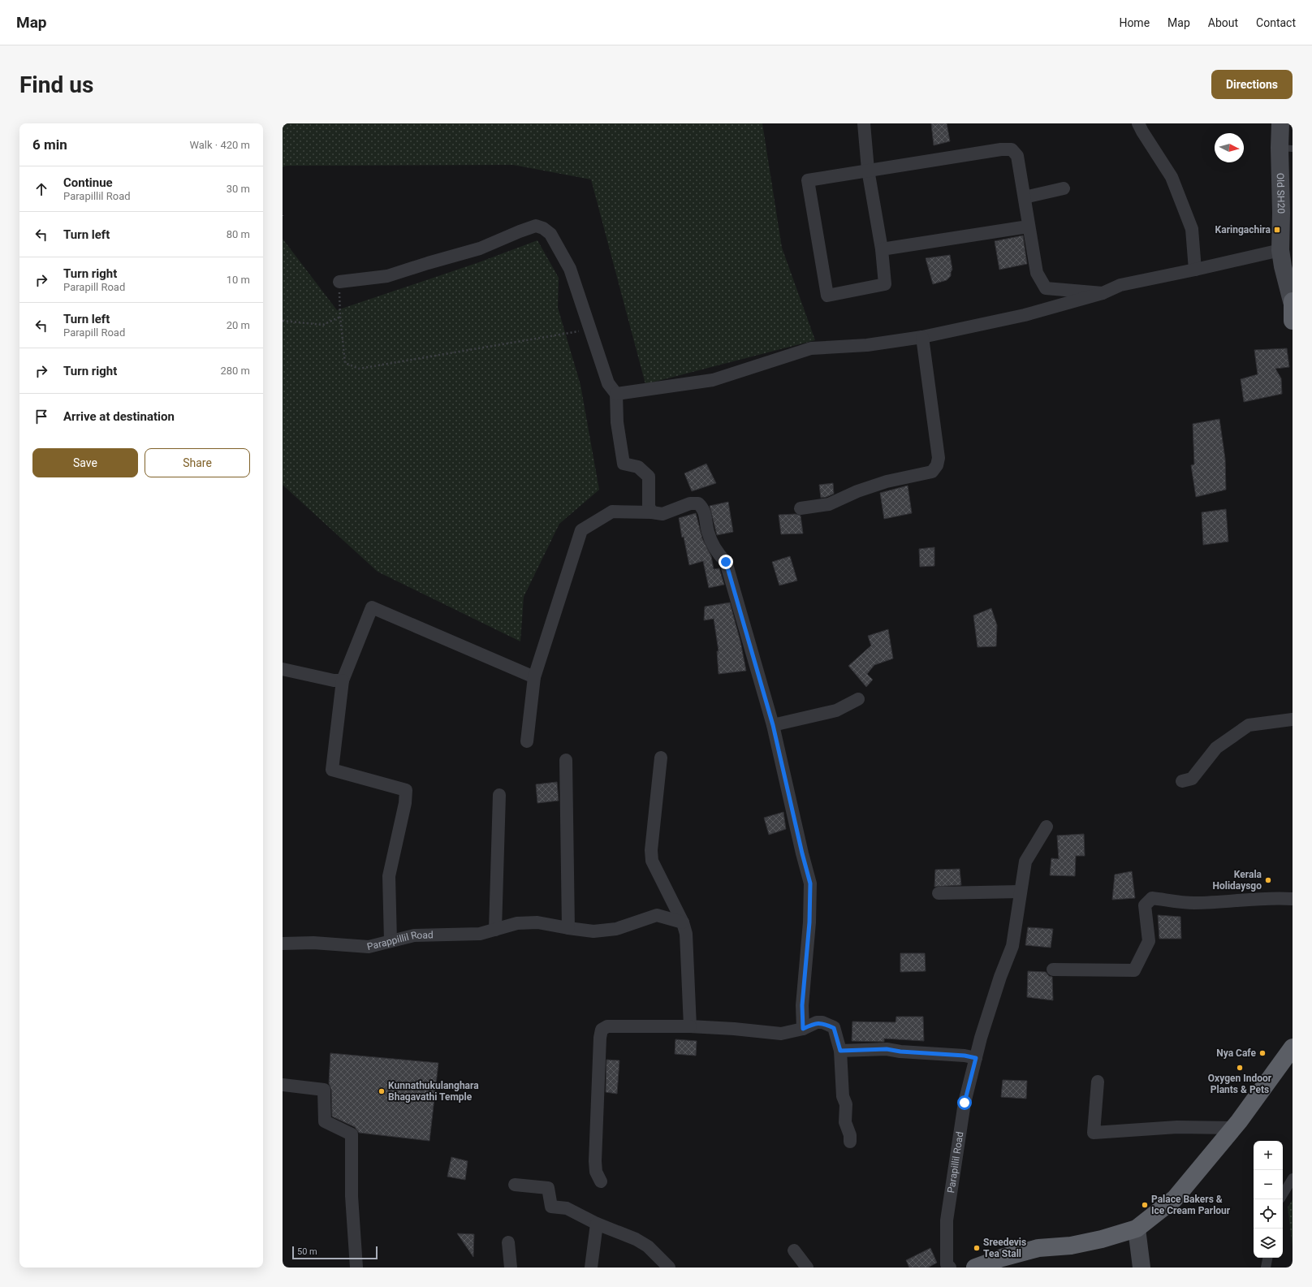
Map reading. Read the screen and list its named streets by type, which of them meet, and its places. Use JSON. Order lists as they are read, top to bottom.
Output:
{
  "streets": {
    "main road": ["Old SH20"],
    "street": ["Parappillil Road", "Parapillil Road"]
  },
  "places": {
    "transit": ["Karingachira"],
    "other": [
      "Kerala Holidaysgo",
      "Nya Cafe",
      "Oxygen Indoor Plants & Pets",
      "Kunnathukulanghara Bhagavathi Temple",
      "Palace Bakers & Ice Cream Parlour",
      "Sreedevis Tea Stall"
    ]
  },
  "scale_bar": "50 m",
  "north": "right",
  "page": {
    "header": "Map",
    "nav": [
      "Home",
      "Map",
      "About",
      "Contact"
    ],
    "buttons": [
      "Directions",
      ["Save", "Share"]
    ],
    "title": "Find us",
    "heading": ["6 min", "Walk · 420 m"],
    "list": [
      ["Continue", "Parapillil Road", "30 m"],
      ["Turn left", "80 m"],
      ["Turn right", "Parapill Road", "10 m"],
      ["Turn left", "Parapill Road", "20 m"],
      ["Turn right", "280 m"],
      "Arrive at destination"
    ],
    "map_buttons": ["+", "−"],
    "scale": "50 m"
  }
}
